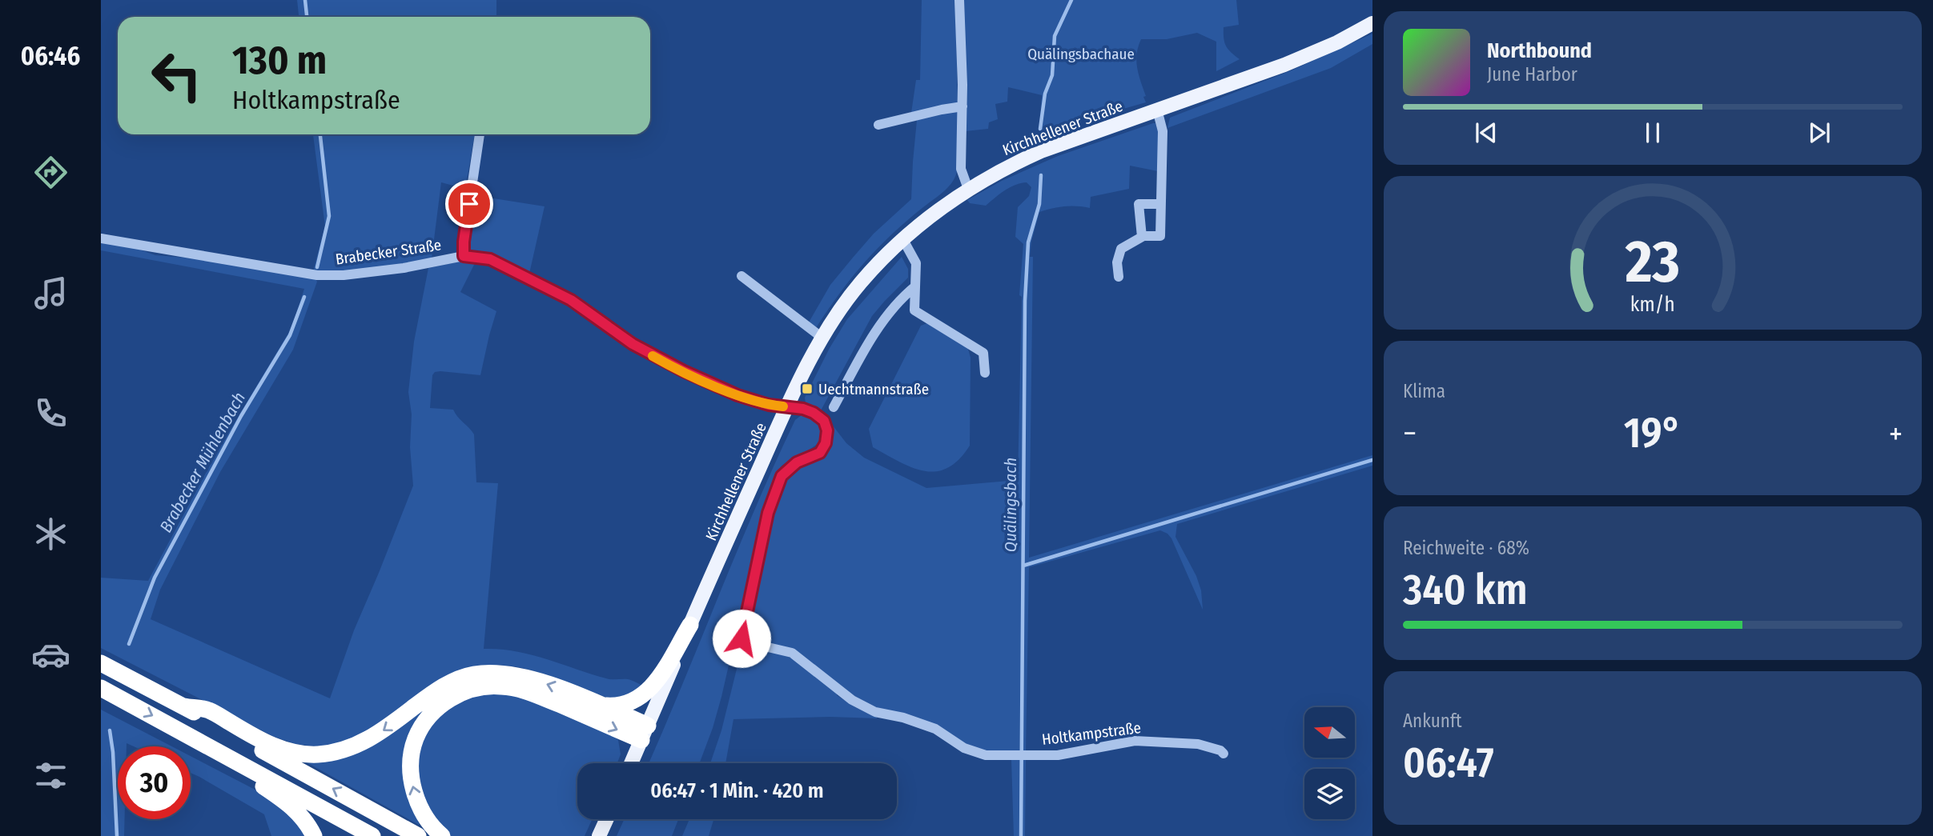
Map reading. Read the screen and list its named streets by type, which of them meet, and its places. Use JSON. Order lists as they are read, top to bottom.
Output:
{
  "streets": {
    "main road": ["Kirchhellener Straße"],
    "street": ["Brabecker Straße", "Holtkampstraße"]
  },
  "crossings": [
    ["Kirchhellener Straße", "Brabecker Straße"],
    ["Kirchhellener Straße", "Holtkampstraße"],
    ["Brabecker Straße", "Holtkampstraße"]
  ],
  "water": ["Brabecker Mühlenbach", "Quälingsbach"],
  "parks": ["Quälingsbachaue"],
  "places": {
    "transit": ["Uechtmannstraße"]
  },
  "north": "left",
  "page": {
    "tabs": "06:46",
    "turn": ["130 m", "Holtkampstraße"],
    "song": ["Northbound", "June Harbor"],
    "tile": [
      "Klima",
      ["Reichweite · 68%", "340 km"],
      ["Ankunft", "06:47"]
    ],
    "heat": ["−", "19°", "+"],
    "limit": "30",
    "trip": "06:47 · 1 Min. · 420 m",
    "gauge": ["23", "km/h"]
  }
}
